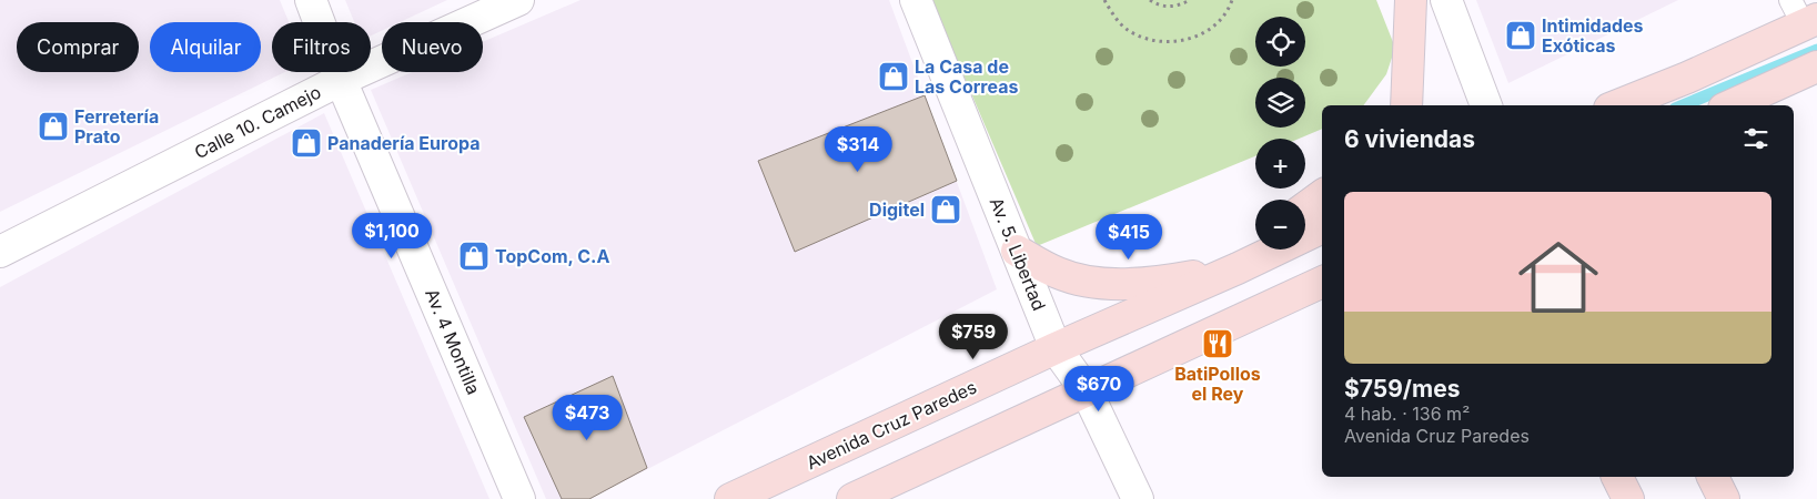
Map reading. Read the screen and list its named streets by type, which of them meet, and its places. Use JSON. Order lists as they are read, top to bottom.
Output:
{
  "streets": {
    "street": [
      "Calle 10. Camejo",
      "Av. 5. Libertad",
      "Av. 4 Montilla",
      "Avenida Cruz Paredes"
    ]
  },
  "crossings": [
    ["Calle 10. Camejo", "Av. 4 Montilla"],
    ["Av. 5. Libertad", "Avenida Cruz Paredes"]
  ],
  "places": {
    "shop": [
      "Intimidades Exóticas",
      "La Casa de Las Correas",
      "Ferretería Prato",
      "Panadería Europa",
      "Digitel",
      "TopCom, C.A"
    ],
    "restaurant": ["BatiPollos el Rey"]
  },
  "page": {
    "map_buttons": ["+", "−"],
    "chip": [
      "Comprar",
      "Alquilar",
      "Filtros",
      "Nuevo"
    ],
    "heading": "6 viviendas",
    "price": [
      "$314",
      "$1,100",
      "$415",
      "$759",
      "$670",
      "$473"
    ],
    "list": [
      {
        "name": "$759/mes",
        "note": "4 hab. · 136 m² · Avenida Cruz Paredes"
      }
    ]
  }
}
